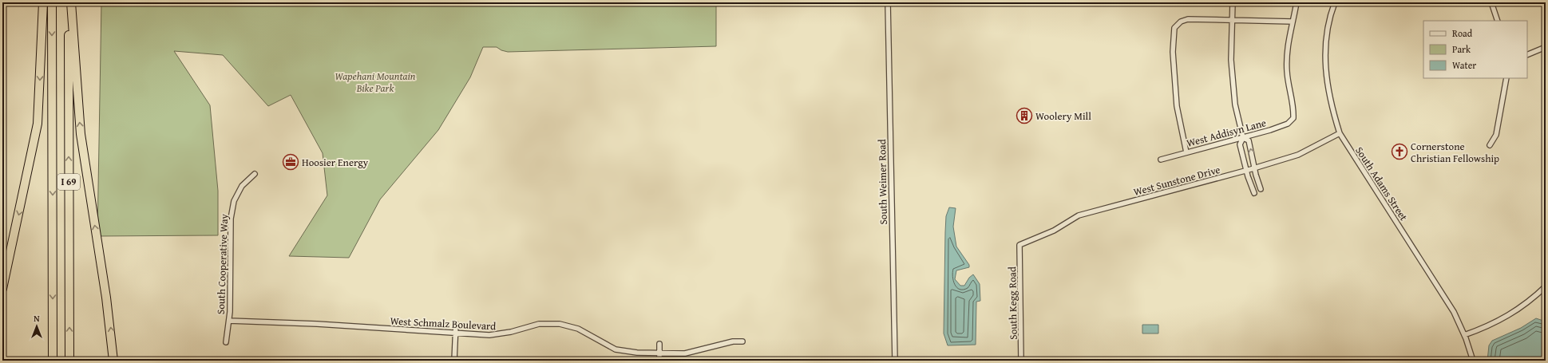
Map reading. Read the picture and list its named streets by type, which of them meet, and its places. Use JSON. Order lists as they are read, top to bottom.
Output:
{
  "streets": {
    "highway": ["I 69"],
    "street": [
      "West Addisyn Lane",
      "West Sunstone Drive",
      "South Weimer Road",
      "South Adams Street",
      "South Cooperative Way",
      "South Kegg Road",
      "West Schmalz Boulevard"
    ]
  },
  "crossings": [
    ["West Sunstone Drive", "South Adams Street"],
    ["West Sunstone Drive", "South Kegg Road"],
    ["South Cooperative Way", "West Schmalz Boulevard"]
  ],
  "parks": ["Wapehani Mountain Bike Park"],
  "places": {
    "building": ["Woolery Mill"],
    "church": ["Cornerstone Christian Fellowship"],
    "office": ["Hoosier Energy"]
  },
  "legend": ["Road", "Park", "Water"],
  "north": "top"
}
